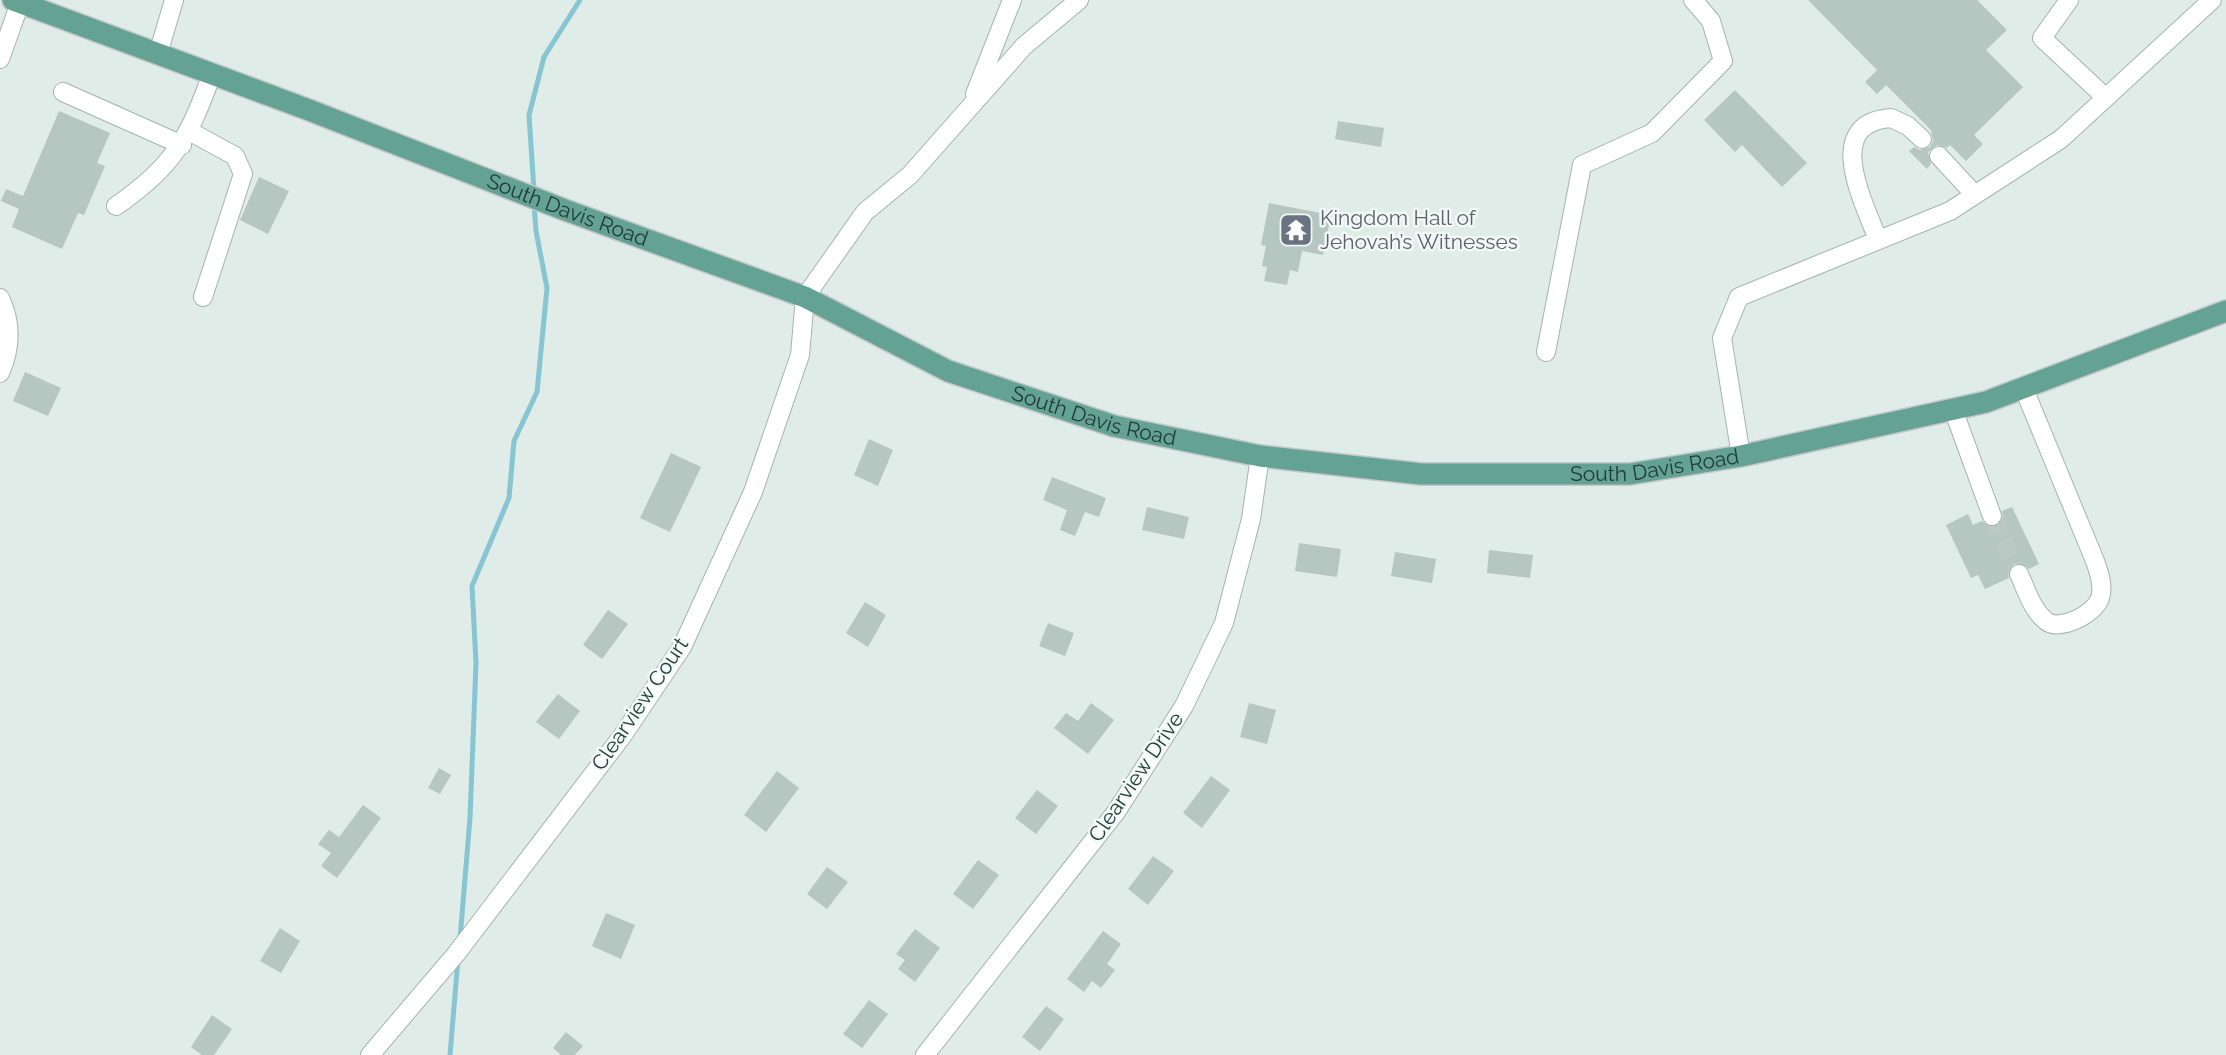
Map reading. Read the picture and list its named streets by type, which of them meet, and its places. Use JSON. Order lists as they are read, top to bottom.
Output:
{
  "streets": {
    "main road": ["South Davis Road"],
    "street": ["Clearview Court", "Clearview Drive"]
  },
  "crossings": [
    ["South Davis Road", "Clearview Court"],
    ["South Davis Road", "Clearview Drive"]
  ],
  "places": {
    "temple": ["Kingdom Hall of Jehovah’s Witnesses"]
  }
}
